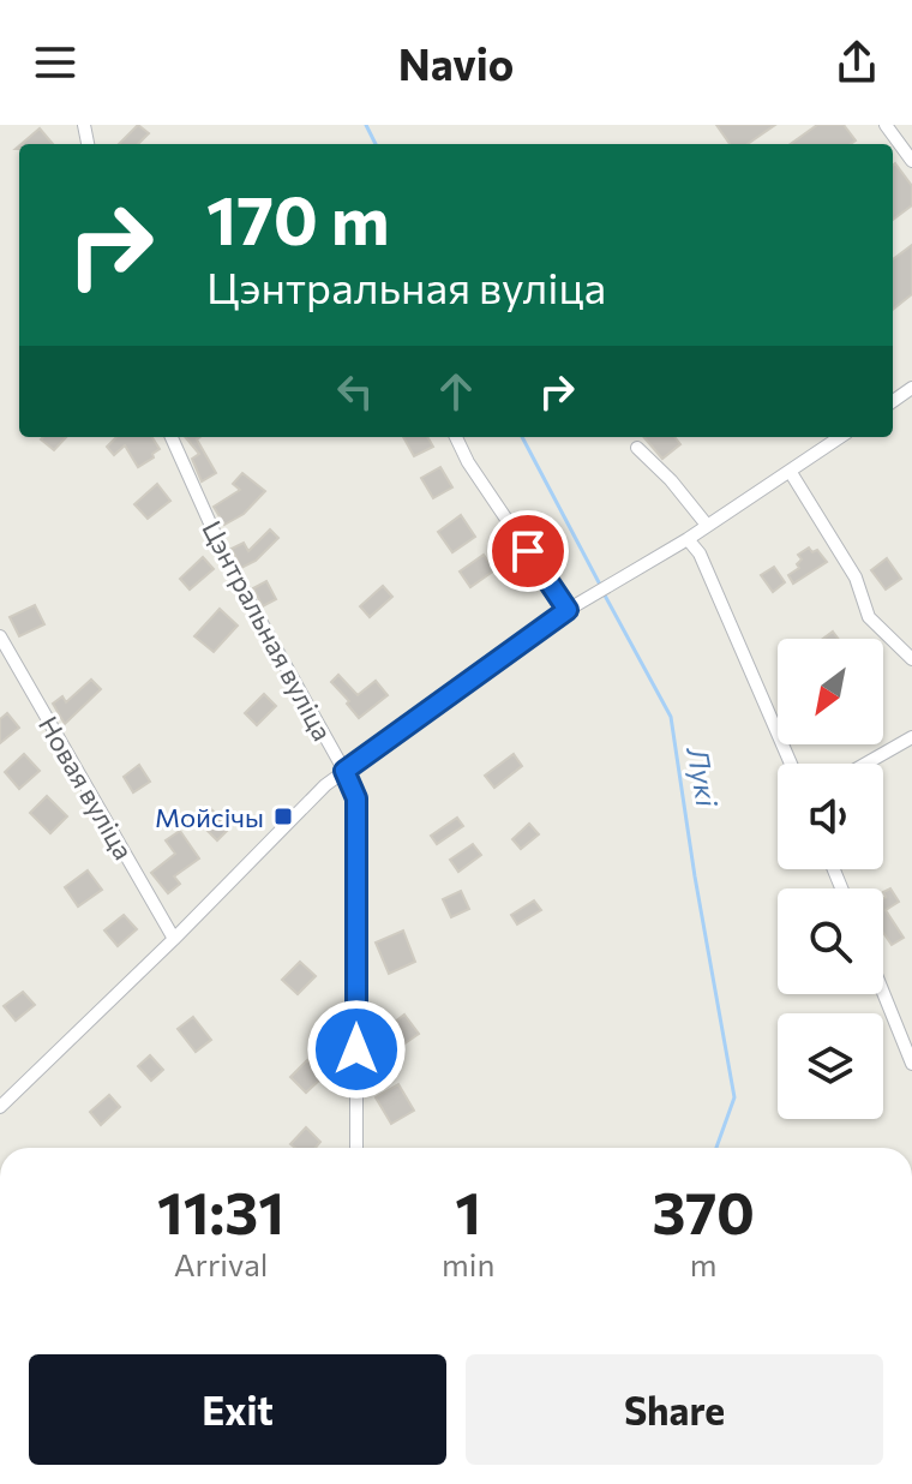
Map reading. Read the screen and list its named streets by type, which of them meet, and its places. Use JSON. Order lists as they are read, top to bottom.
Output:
{
  "streets": {
    "street": ["Цэнтральная вуліца", "Новая вуліца"]
  },
  "water": ["Лукі"],
  "places": {
    "transit": ["Мойсічы"]
  },
  "north": "bottom left",
  "page": {
    "header": "Navio",
    "turn": ["170 m", "Цэнтральная вуліца"],
    "eta": [
      "11:31",
      "Arrival",
      "1",
      "min",
      "370",
      "m"
    ],
    "buttons": ["Exit", "Share"]
  }
}
